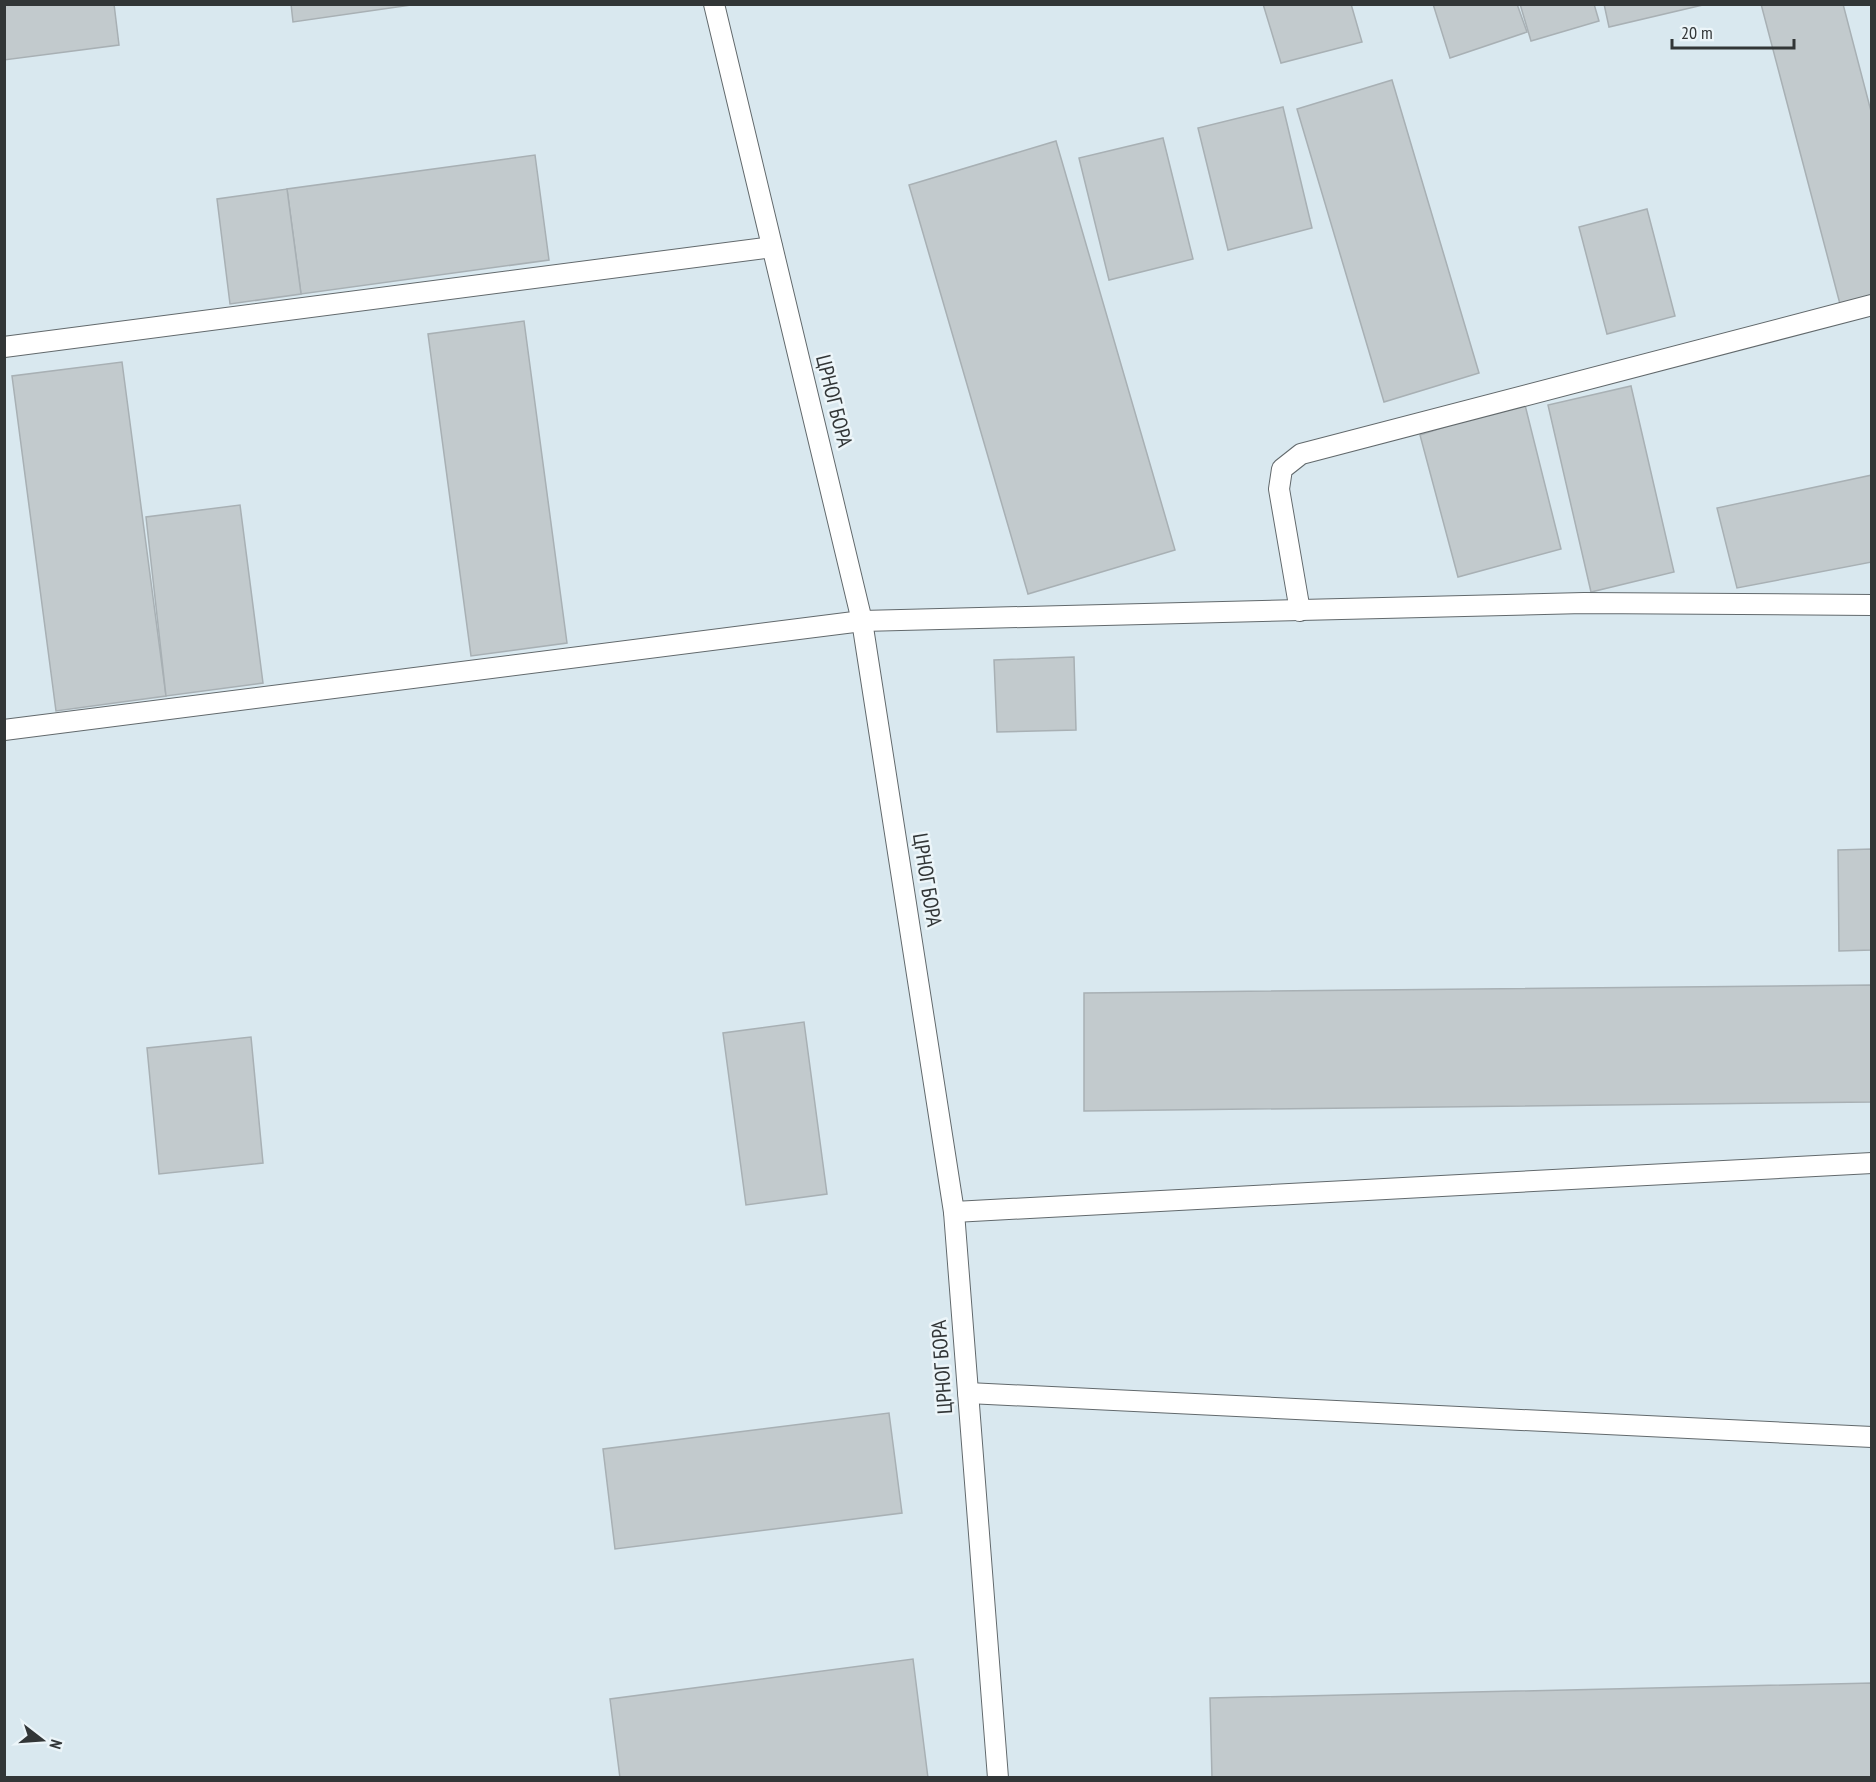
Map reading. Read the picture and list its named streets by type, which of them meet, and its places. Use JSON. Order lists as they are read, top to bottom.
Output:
{
  "streets": {
    "lane": ["ЦРНОГ БОРА"]
  },
  "scale_bar": "20 m",
  "north": "right"
}
